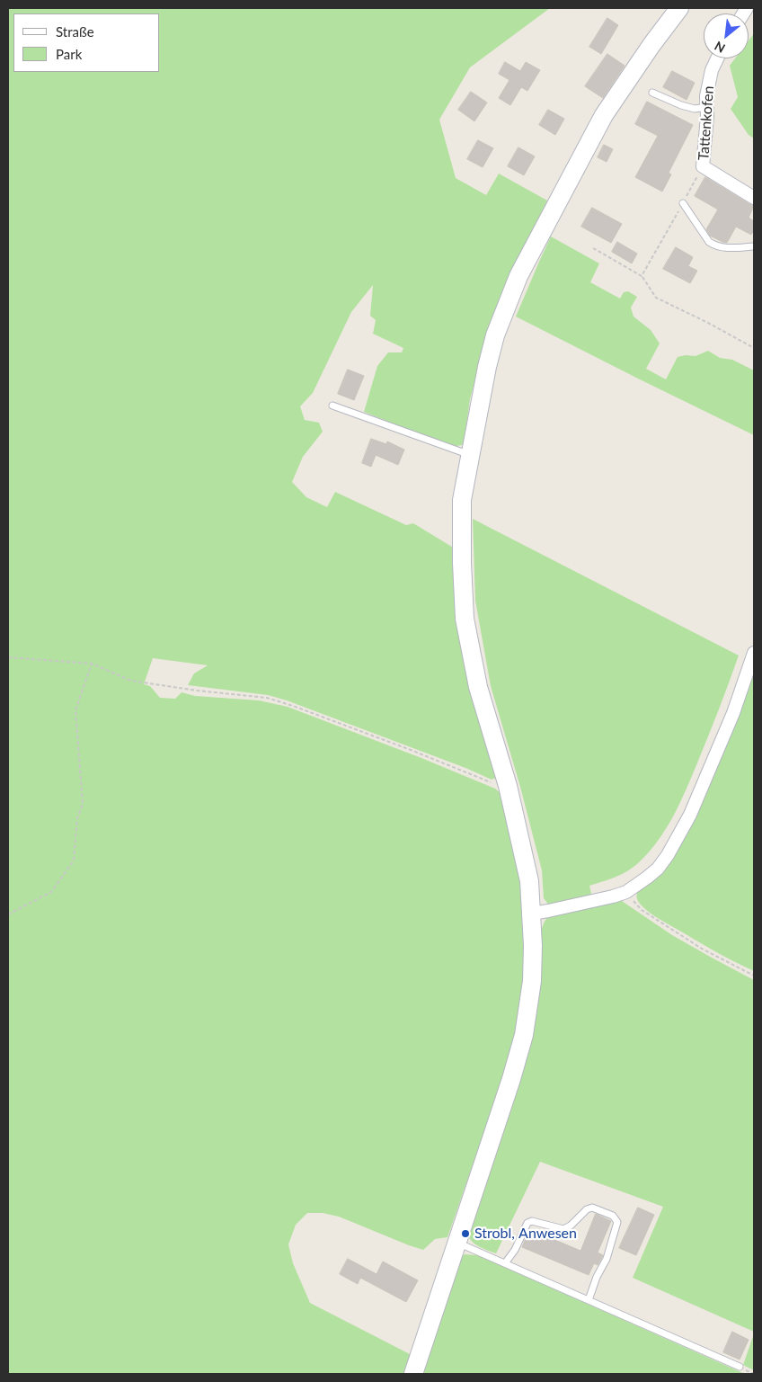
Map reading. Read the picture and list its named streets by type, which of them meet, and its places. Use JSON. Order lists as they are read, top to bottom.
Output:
{
  "streets": {
    "street": ["Tattenkofen"]
  },
  "places": ["Strobl, Anwesen"],
  "legend": ["Straße", "Park"],
  "north": "bottom left"
}
